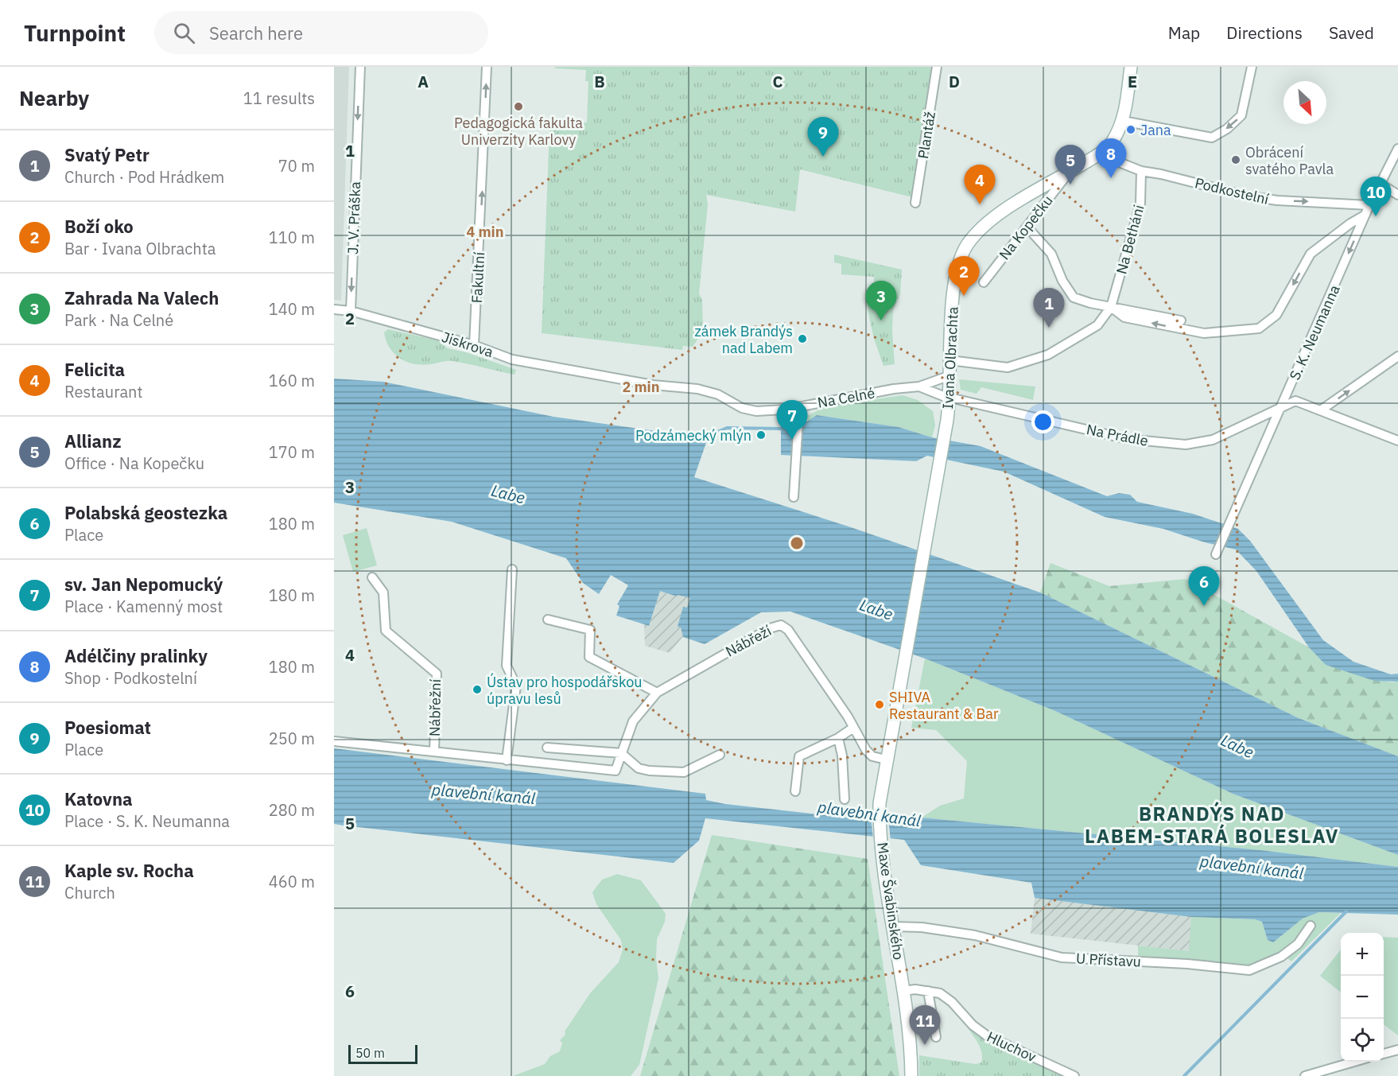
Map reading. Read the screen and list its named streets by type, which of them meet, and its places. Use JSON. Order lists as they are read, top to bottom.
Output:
{
  "streets": {
    "main road": ["Ivana Olbrachta", "Maxe Švabinského"],
    "street": [
      "Plantáž",
      "Podkostelní",
      "J. V. Práška",
      "Na Kopečku",
      "Na Betháni",
      "Fakultní",
      "S. K. Neumanna",
      "Jiskrova",
      "Na Celné",
      "Na Prádle",
      "Nábřeží",
      "Nábřežní",
      "U Přístavu",
      "Hluchov"
    ]
  },
  "crossings": [
    ["Podkostelní", "Na Betháni"],
    ["Podkostelní", "S. K. Neumanna"],
    ["Podkostelní", "Ivana Olbrachta"],
    ["J. V. Práška", "Jiskrova"],
    ["Na Kopečku", "Ivana Olbrachta"],
    ["Fakultní", "Jiskrova"],
    ["S. K. Neumanna", "Na Prádle"],
    ["Jiskrova", "Na Celné"],
    ["Ivana Olbrachta", "Na Celné"],
    ["Ivana Olbrachta", "Na Prádle"],
    ["Ivana Olbrachta", "Maxe Švabinského"],
    ["Na Celné", "Na Prádle"],
    ["Nábřeží", "Nábřežní"],
    ["Nábřeží", "Maxe Švabinského"],
    ["Maxe Švabinského", "U Přístavu"],
    ["Maxe Švabinského", "Hluchov"]
  ],
  "one_way": [
    "Podkostelní",
    "J. V. Práška",
    "Fakultní",
    "S. K. Neumanna"
  ],
  "districts": ["BRANDÝS NAD LABEM-STARÁ BOLESLAV"],
  "water": ["Labe", "plavební kanál"],
  "places": [
    "Pedagogická fakulta Univerzity Karlovy",
    "Jana",
    "Obrácení svatého Pavla",
    "zámek Brandýs nad Labem",
    "Podzámecký mlýn",
    "Ústav pro hospodářskou úpravu lesů",
    "SHIVA Restaurant & Bar"
  ],
  "scale_bar": "50 m",
  "north": "bottom right",
  "page": {
    "header": "Turnpoint",
    "search": "Search here",
    "nav": ["Map", "Directions", "Saved"],
    "heading": ["Nearby", "11 results"],
    "pins": [
      "9",
      "8",
      "5",
      "4",
      "10",
      "2",
      "3",
      "1",
      "7",
      "6",
      "11"
    ],
    "list": [
      {
        "mark": "1",
        "name": "Svatý Petr",
        "note": "Church · Pod Hrádkem",
        "value": "70 m"
      },
      {
        "mark": "2",
        "name": "Boží oko",
        "note": "Bar · Ivana Olbrachta",
        "value": "110 m"
      },
      {
        "mark": "3",
        "name": "Zahrada Na Valech",
        "note": "Park · Na Celné",
        "value": "140 m"
      },
      {
        "mark": "4",
        "name": "Felicita",
        "note": "Restaurant",
        "value": "160 m"
      },
      {
        "mark": "5",
        "name": "Allianz",
        "note": "Office · Na Kopečku",
        "value": "170 m"
      },
      {
        "mark": "6",
        "name": "Polabská geostezka",
        "note": "Place",
        "value": "180 m"
      },
      {
        "mark": "7",
        "name": "sv. Jan Nepomucký",
        "note": "Place · Kamenný most",
        "value": "180 m"
      },
      {
        "mark": "8",
        "name": "Adélčiny pralinky",
        "note": "Shop · Podkostelní",
        "value": "180 m"
      },
      {
        "mark": "9",
        "name": "Poesiomat",
        "note": "Place",
        "value": "250 m"
      },
      {
        "mark": "10",
        "name": "Katovna",
        "note": "Place · S. K. Neumanna",
        "value": "280 m"
      },
      {
        "mark": "11",
        "name": "Kaple sv. Rocha",
        "note": "Church",
        "value": "460 m"
      }
    ],
    "map_buttons": ["+", "−"],
    "scale": "50 m"
  },
  "grid": {
    "columns": [
      "A",
      "B",
      "C",
      "D",
      "E"
    ],
    "rows": [
      "1",
      "2",
      "3",
      "4",
      "5",
      "6"
    ]
  },
  "rings": ["4 min", "2 min"]
}
